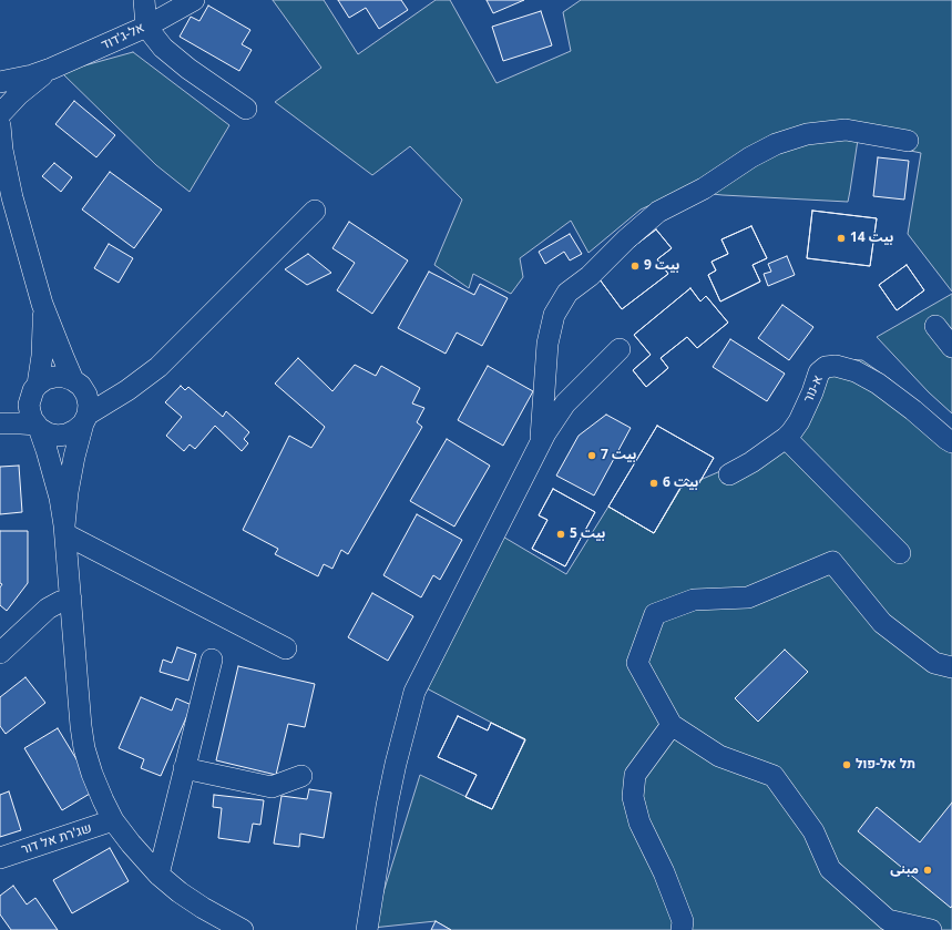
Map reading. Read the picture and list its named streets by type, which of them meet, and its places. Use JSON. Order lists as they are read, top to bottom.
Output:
{
  "streets": {
    "street": ["אל-ג'דוד", "א-נור", "שג'רת אל דור"]
  },
  "places": [
    "بيت 14",
    "بيت 9",
    "بيت 7",
    "بيت 6",
    "بيت 5",
    "תל אל-פול",
    "مبنى"
  ]
}
